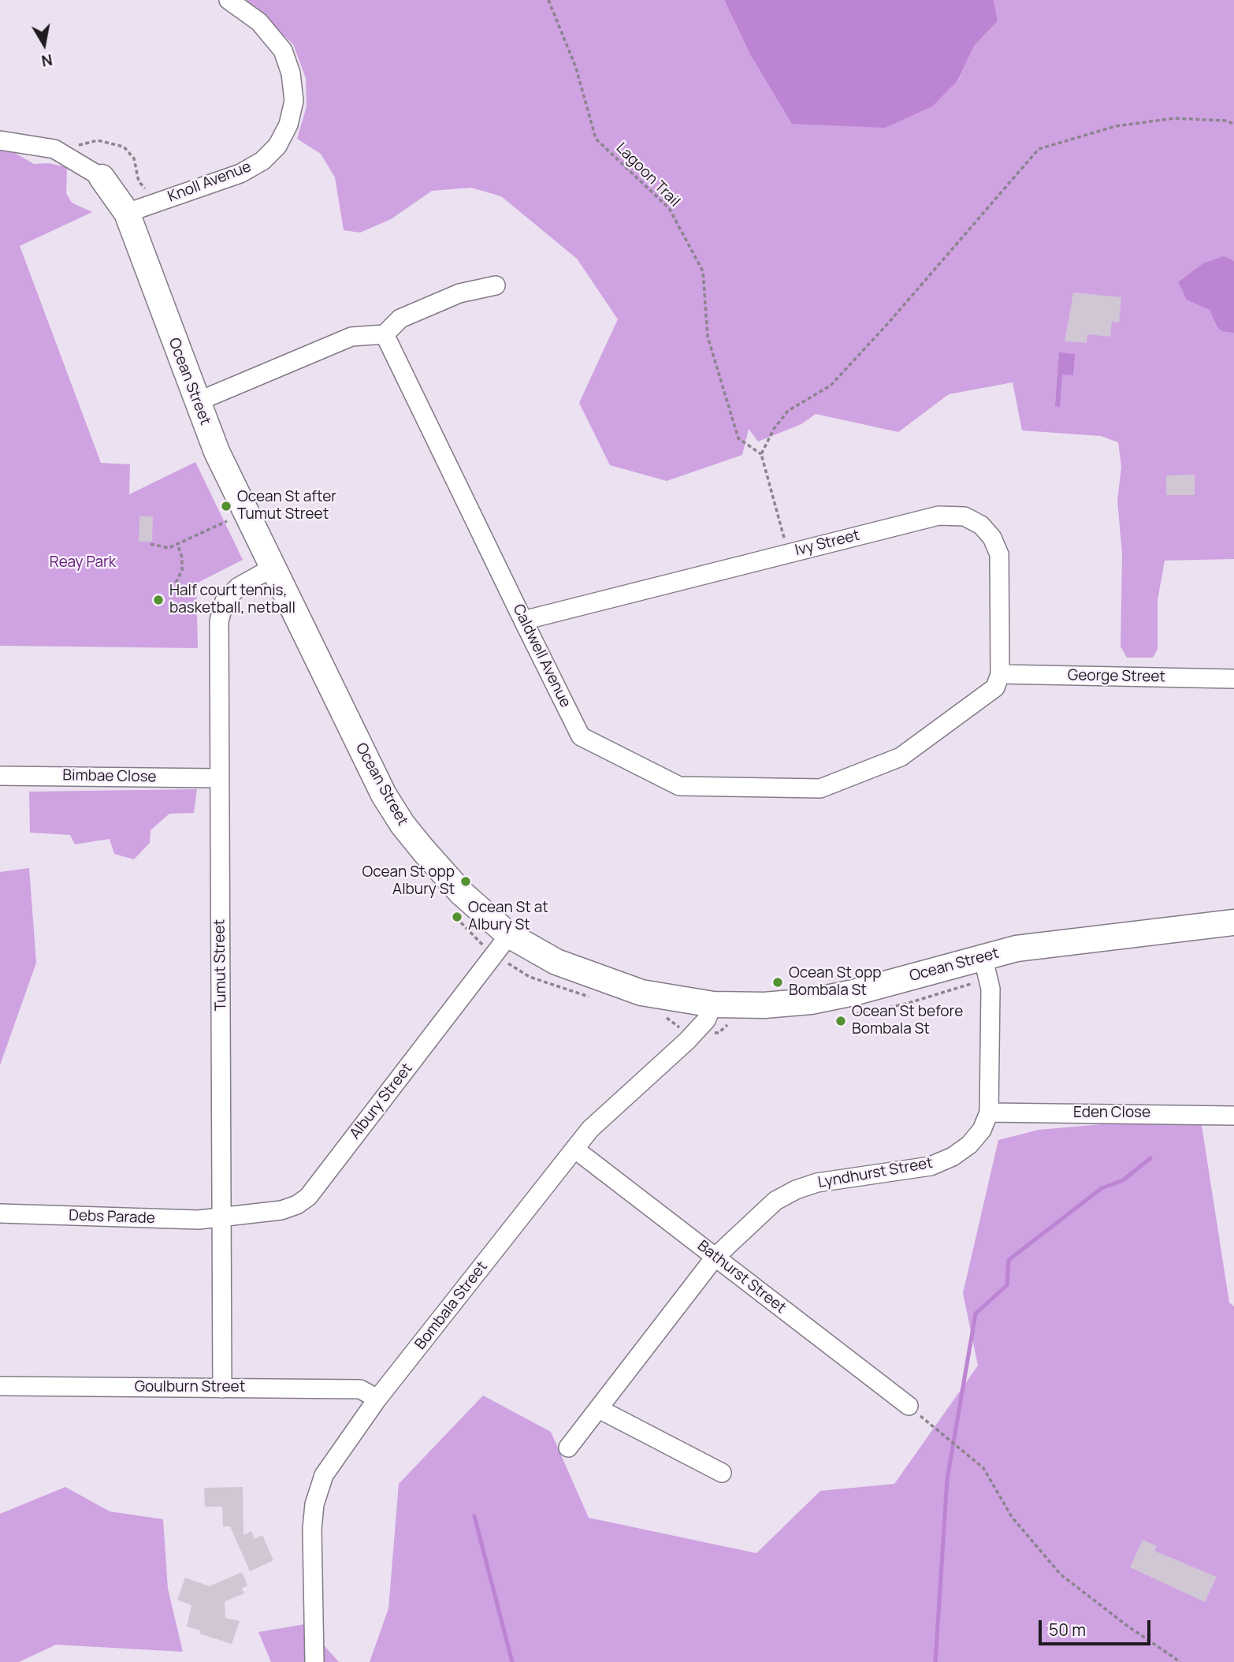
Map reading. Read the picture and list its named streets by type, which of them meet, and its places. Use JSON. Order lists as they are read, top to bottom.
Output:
{
  "streets": {
    "street": [
      "Knoll Avenue",
      "Ocean Street",
      "Ivy Street",
      "Caldwell Avenue",
      "George Street",
      "Bimbae Close",
      "Tumut Street",
      "Albury Street",
      "Eden Close",
      "Lyndhurst Street",
      "Debs Parade",
      "Bathurst Street",
      "Bombala Street",
      "Goulburn Street"
    ],
    "path": ["Lagoon Trail"]
  },
  "crossings": [
    ["Knoll Avenue", "Ocean Street"],
    ["Ocean Street", "Tumut Street"],
    ["Ocean Street", "Albury Street"],
    ["Ocean Street", "Lyndhurst Street"],
    ["Ocean Street", "Bombala Street"],
    ["Ivy Street", "Caldwell Avenue"],
    ["Ivy Street", "George Street"],
    ["Caldwell Avenue", "George Street"],
    ["Bimbae Close", "Tumut Street"],
    ["Tumut Street", "Albury Street"],
    ["Tumut Street", "Debs Parade"],
    ["Tumut Street", "Goulburn Street"],
    ["Albury Street", "Debs Parade"],
    ["Eden Close", "Lyndhurst Street"],
    ["Lyndhurst Street", "Bathurst Street"],
    ["Bathurst Street", "Bombala Street"],
    ["Bombala Street", "Goulburn Street"]
  ],
  "parks": ["Reay Park"],
  "places": [
    "Ocean St after Tumut Street",
    "Half court tennis, basketball, netball",
    "Ocean St opp Albury St",
    "Ocean St at Albury St",
    "Ocean St opp Bombala St",
    "Ocean St before Bombala St"
  ],
  "scale_bar": "50 m",
  "north": "bottom"
}
